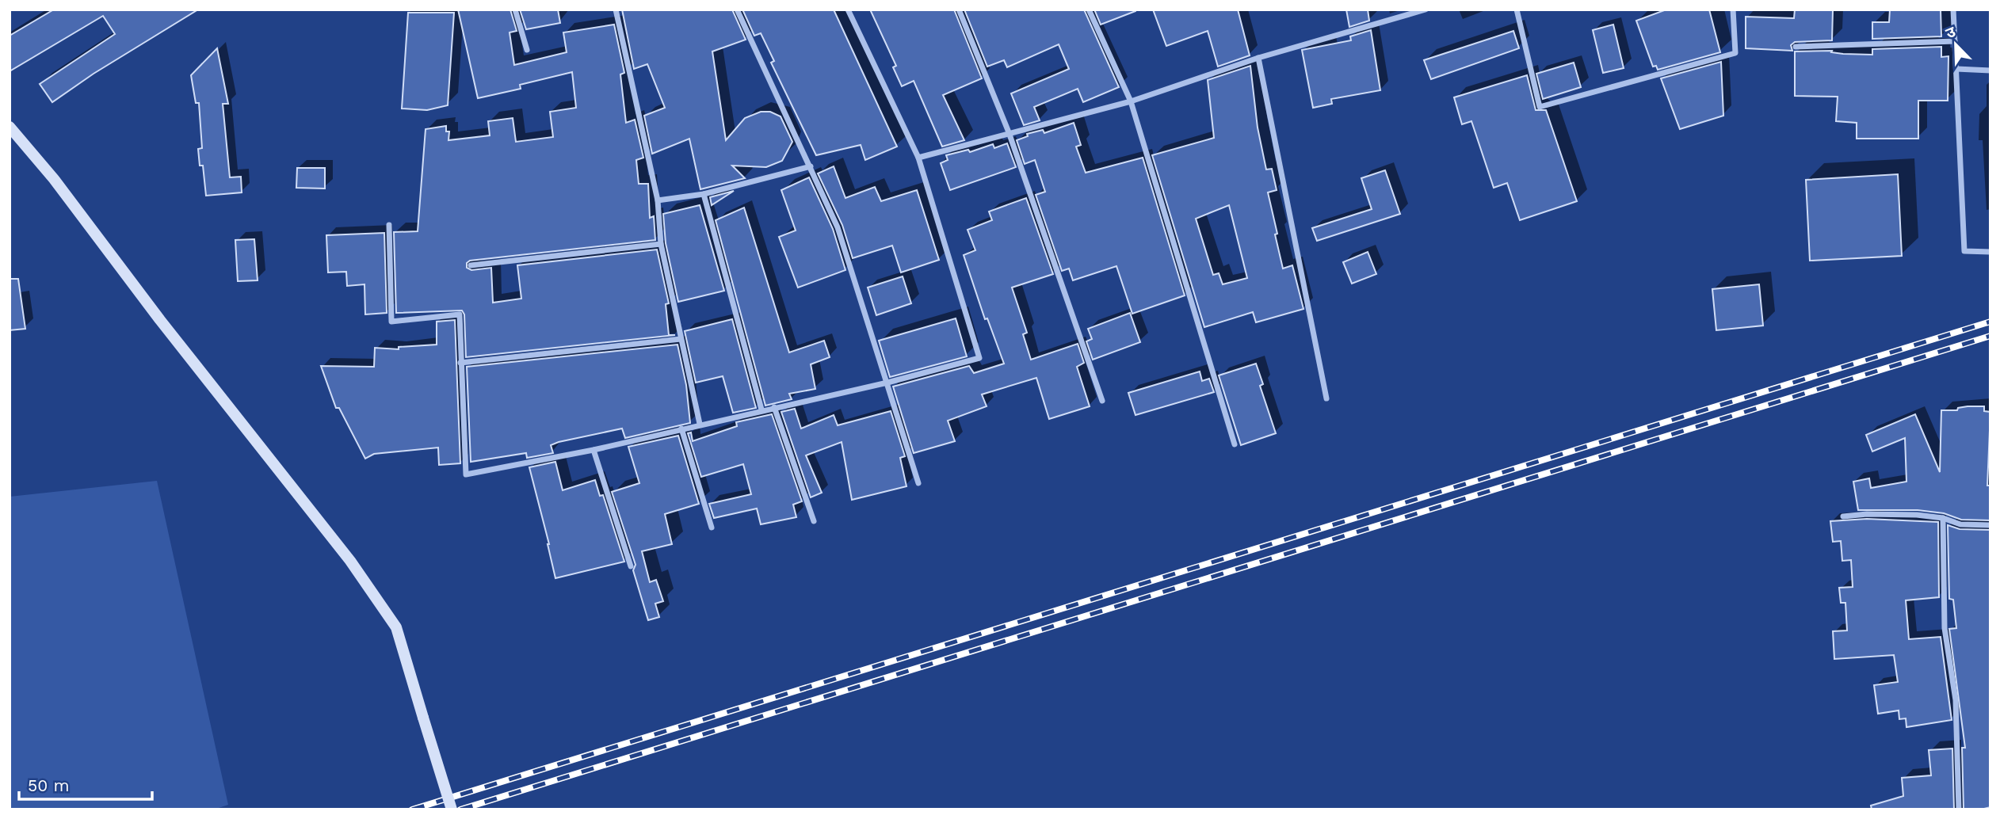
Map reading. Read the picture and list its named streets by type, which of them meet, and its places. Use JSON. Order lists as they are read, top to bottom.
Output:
{
  "scale_bar": "50 m",
  "north": "top left"
}
